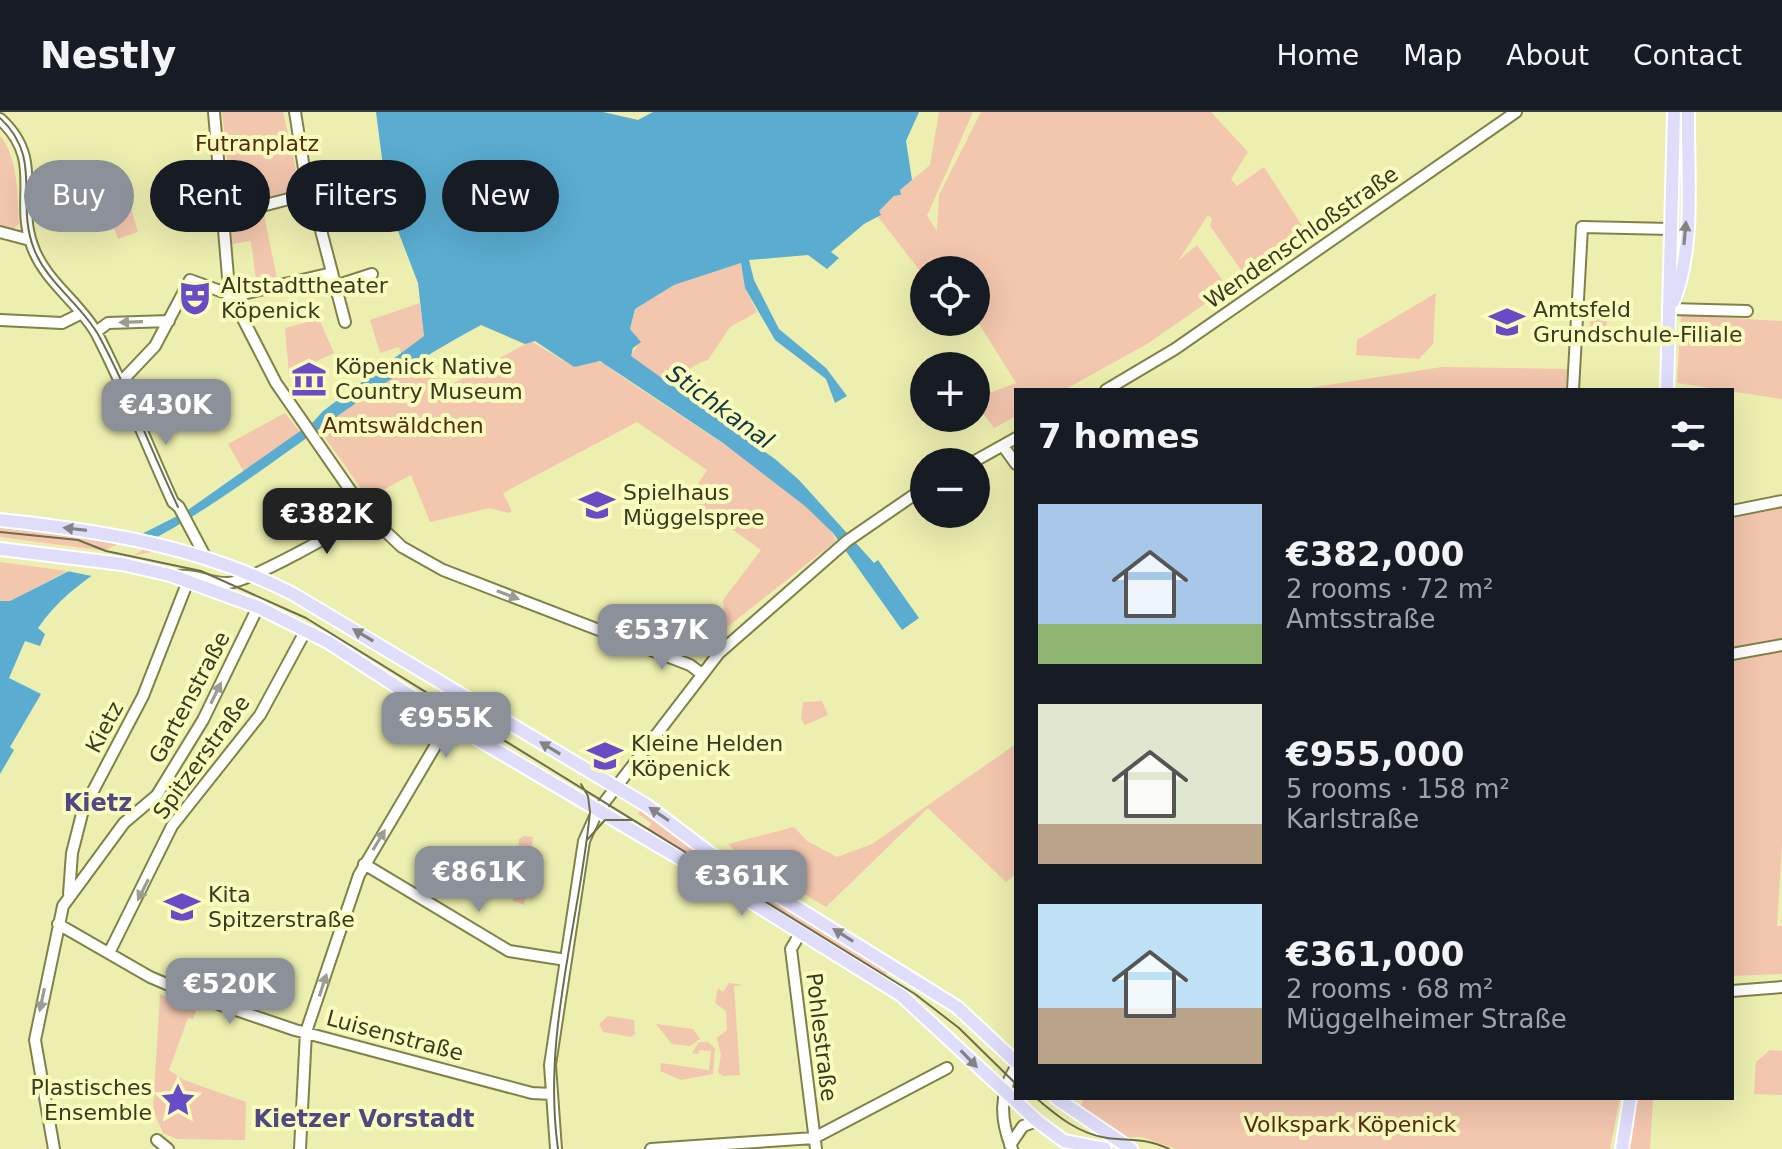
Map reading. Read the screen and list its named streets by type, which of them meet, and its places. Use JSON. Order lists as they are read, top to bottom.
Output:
{
  "streets": {
    "street": [
      "Wendenschloßstraße",
      "Gartenstraße",
      "Kietz",
      "Spitzerstraße",
      "Luisenstraße",
      "Pohlestraße"
    ]
  },
  "crossings": [
    ["Gartenstraße", "Kietz"],
    ["Gartenstraße", "Luisenstraße"],
    ["Spitzerstraße", "Luisenstraße"]
  ],
  "one_way": ["Spitzerstraße"],
  "districts": ["Kietz", "Kietzer Vorstadt"],
  "water": ["Stichkanal"],
  "parks": ["Futranplatz", "Amtswäldchen", "Volkspark Köpenick"],
  "places": {
    "theatre": ["Altstadttheater Köpenick"],
    "school or university": [
      "Amtsfeld Grundschule-Filiale",
      "Spielhaus Müggelspree",
      "Kleine Helden Köpenick",
      "Kita Spitzerstraße"
    ],
    "museum": ["Köpenick Native Country Museum"],
    "place": ["Plastisches Ensemble"]
  },
  "page": {
    "header": "Nestly",
    "nav": [
      "Home",
      "Map",
      "About",
      "Contact"
    ],
    "chip": [
      "Buy",
      "Rent",
      "Filters",
      "New"
    ],
    "map_buttons": ["+", "−"],
    "price": [
      "€430K",
      "€382K",
      "€537K",
      "€955K",
      "€861K",
      "€361K",
      "€520K"
    ],
    "heading": "7 homes",
    "list": [
      {
        "name": "€382,000",
        "note": "2 rooms · 72 m² · Amtsstraße"
      },
      {
        "name": "€955,000",
        "note": "5 rooms · 158 m² · Karlstraße"
      },
      {
        "name": "€361,000",
        "note": "2 rooms · 68 m² · Müggelheimer Straße"
      }
    ]
  }
}
